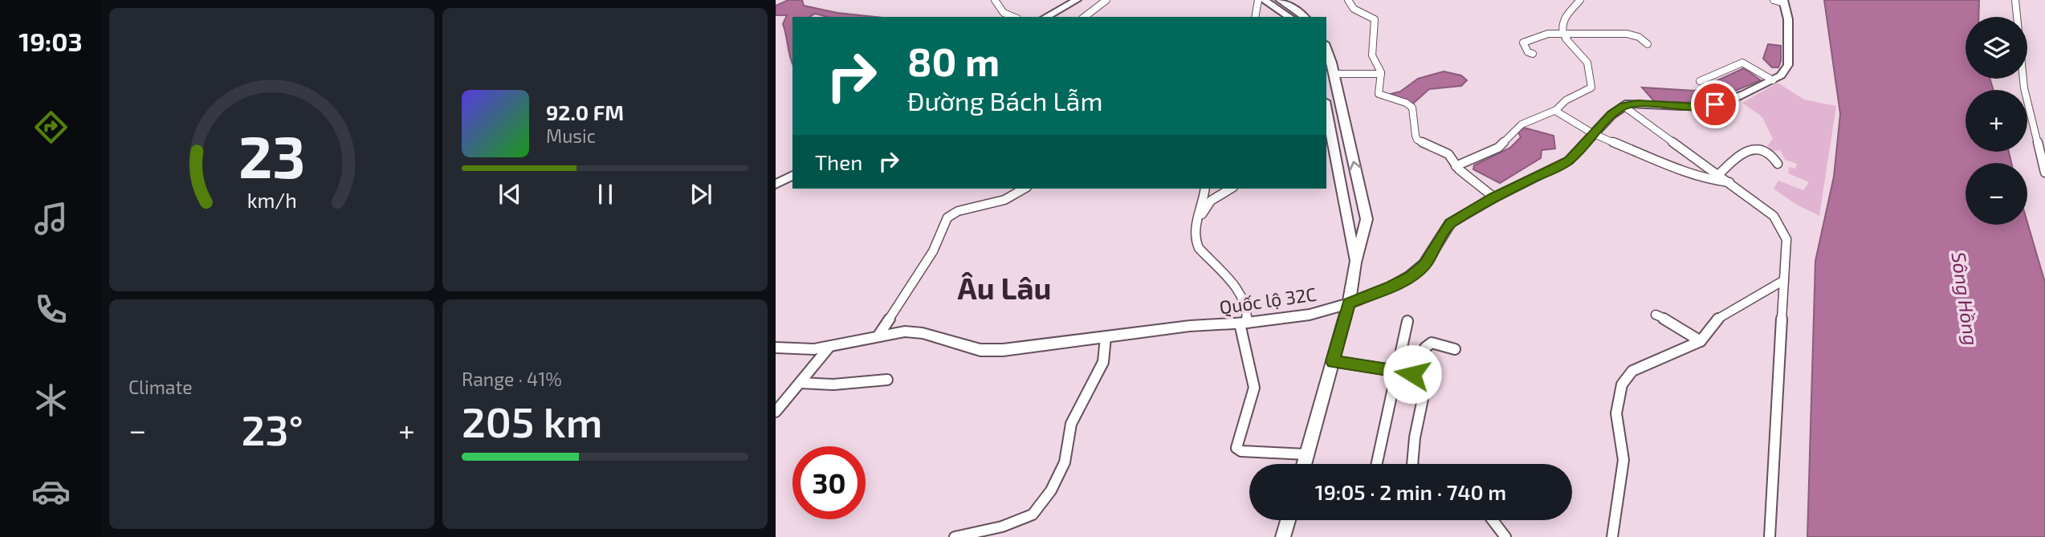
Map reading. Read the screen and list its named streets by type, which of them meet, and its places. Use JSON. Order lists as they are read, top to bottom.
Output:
{
  "streets": {
    "main road": ["Quốc lộ 32C"]
  },
  "districts": ["Âu Lâu"],
  "water": ["Sông Hồng"],
  "page": {
    "tabs": "19:03",
    "map_buttons": ["+", "−"],
    "turn": ["80 m", "Đường Bách Lẫm"],
    "song": ["92.0 FM", "Music"],
    "then": "Then",
    "tile": [
      "Climate",
      ["Range · 41%", "205 km"]
    ],
    "heat": ["−", "23°", "+"],
    "limit": "30",
    "trip": "19:05 · 2 min · 740 m",
    "gauge": ["23", "km/h"]
  }
}
